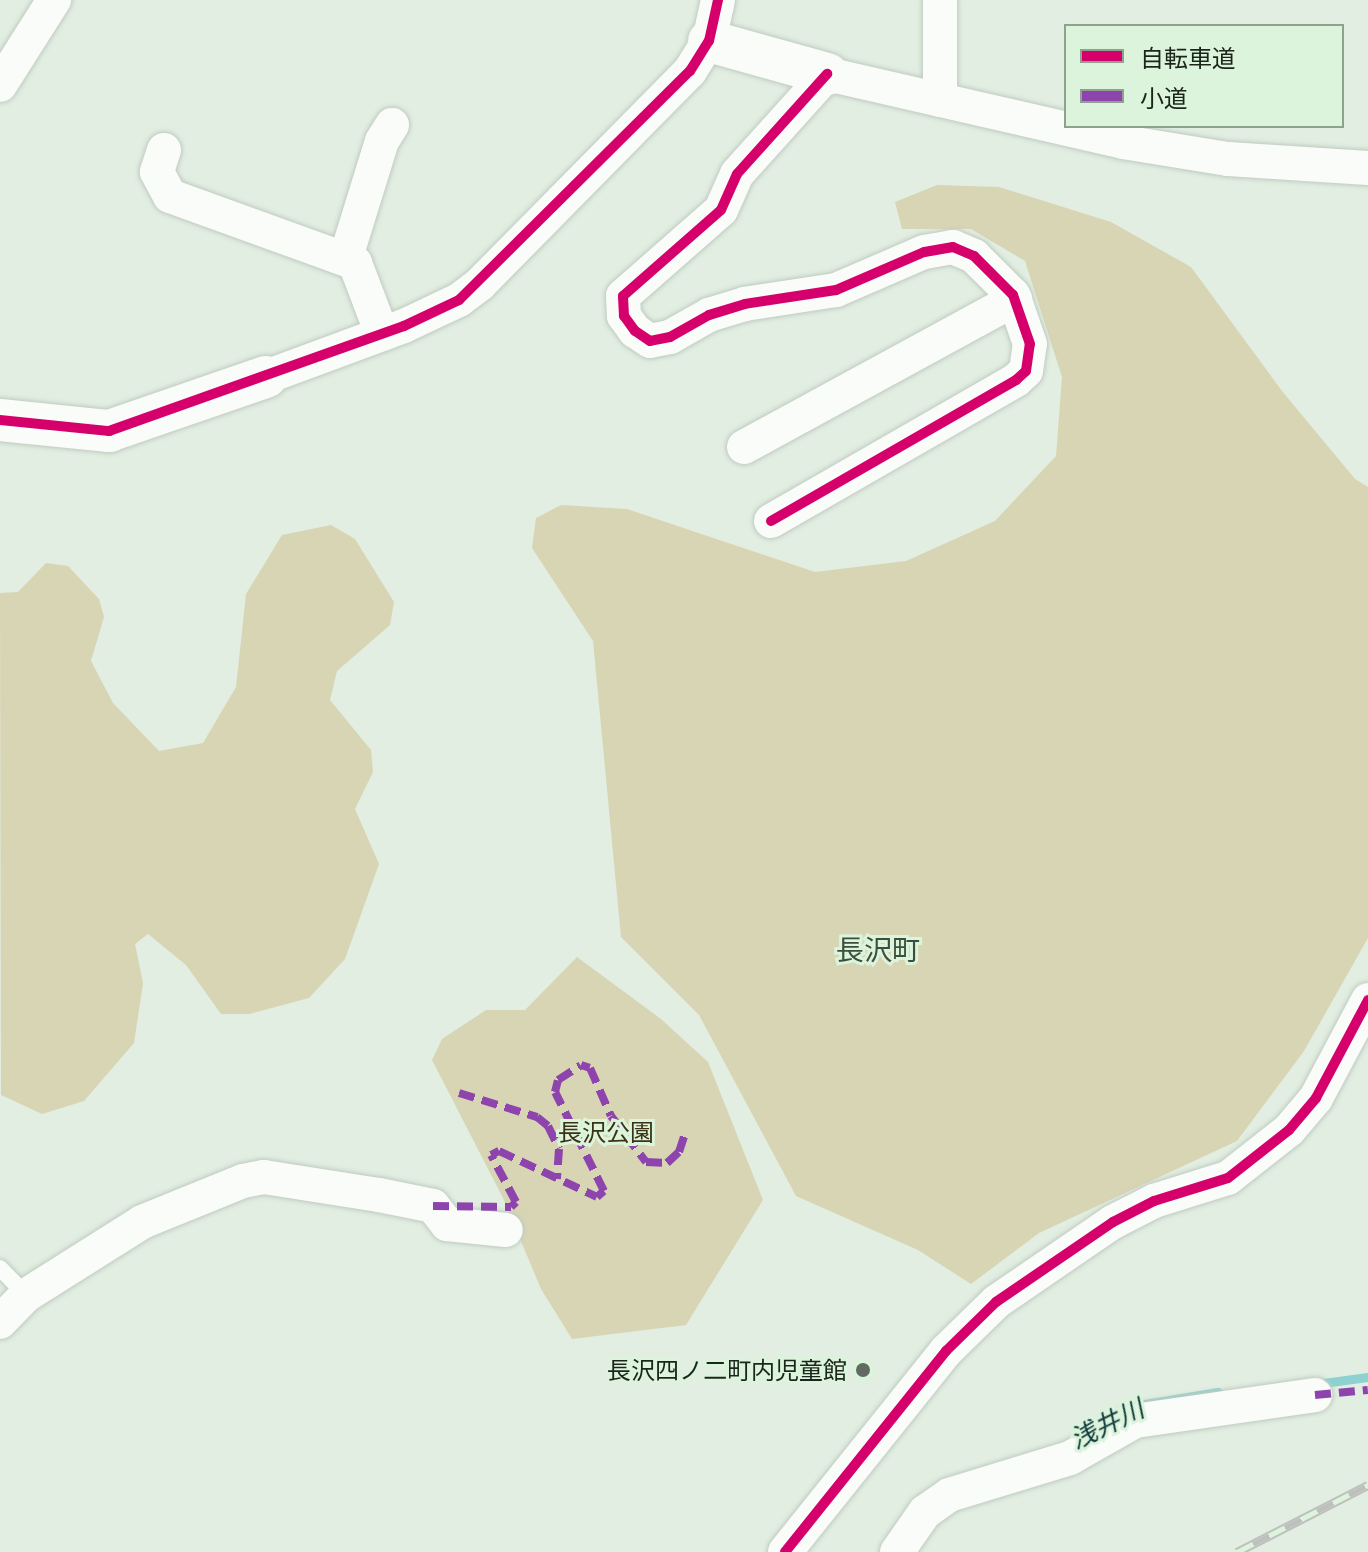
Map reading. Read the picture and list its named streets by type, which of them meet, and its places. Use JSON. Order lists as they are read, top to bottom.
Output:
{
  "districts": ["長沢町"],
  "water": ["浅井川"],
  "parks": ["長沢公園"],
  "places": ["長沢四ノ二町内児童館"],
  "legend": ["自転車道", "小道"]
}
